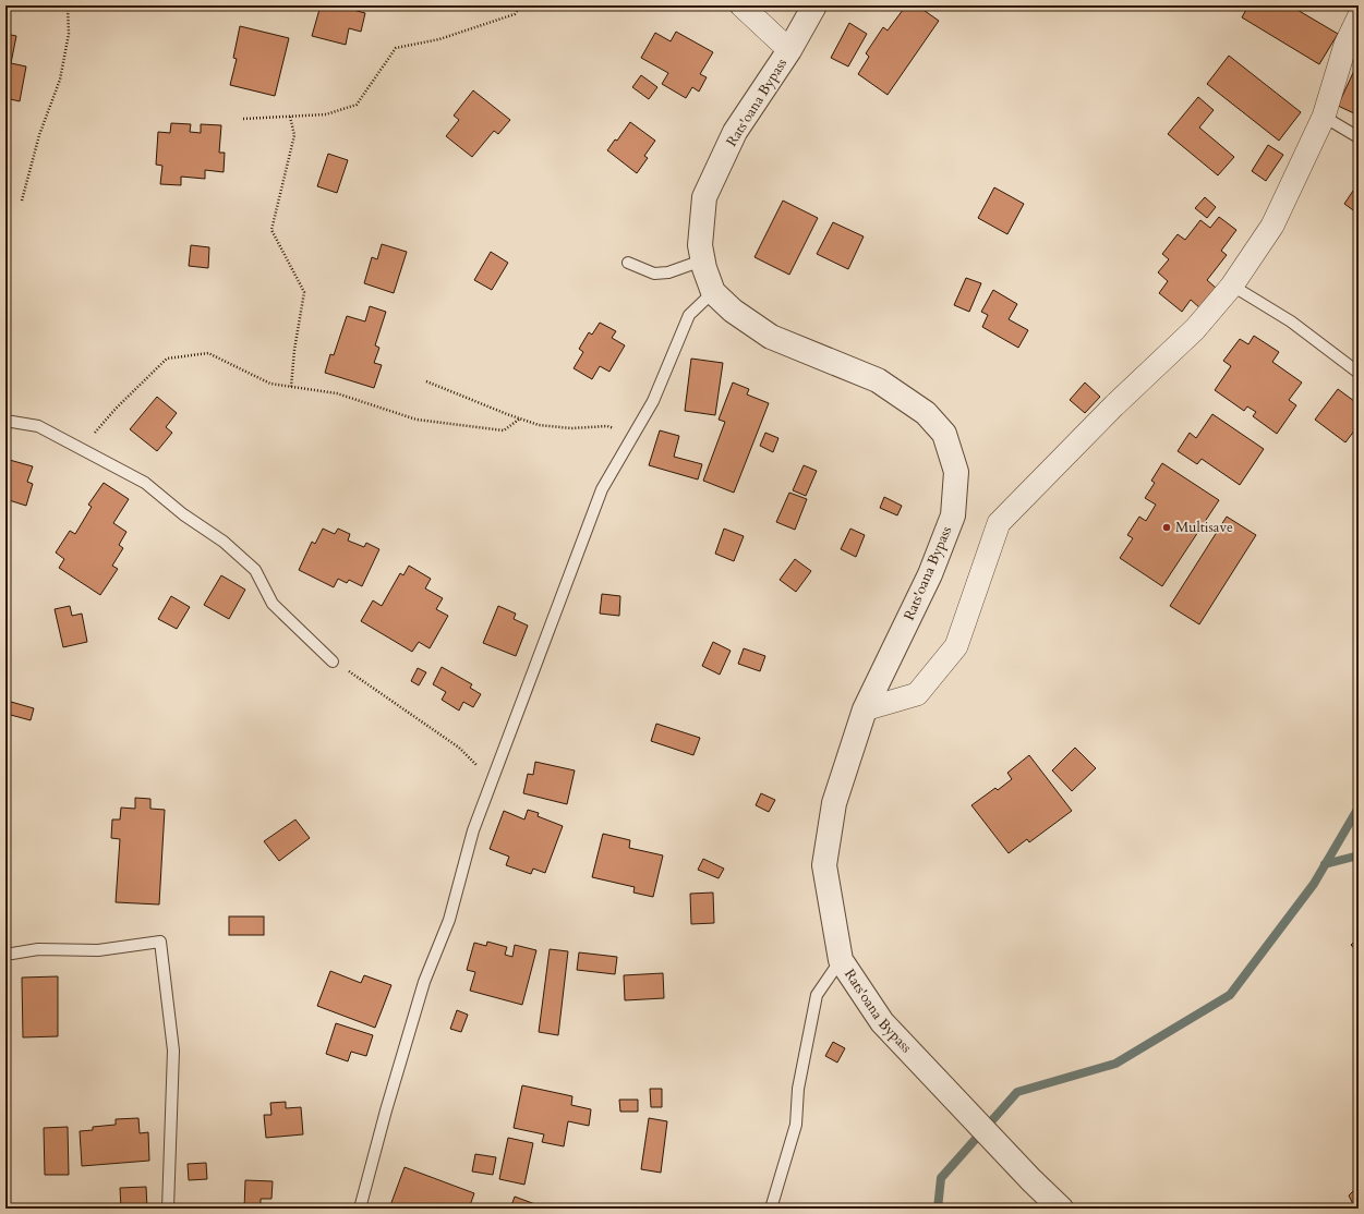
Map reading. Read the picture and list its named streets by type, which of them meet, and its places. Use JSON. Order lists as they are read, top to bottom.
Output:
{
  "streets": {
    "street": ["Rats'oana Bypass"]
  },
  "places": ["Multisave"]
}
